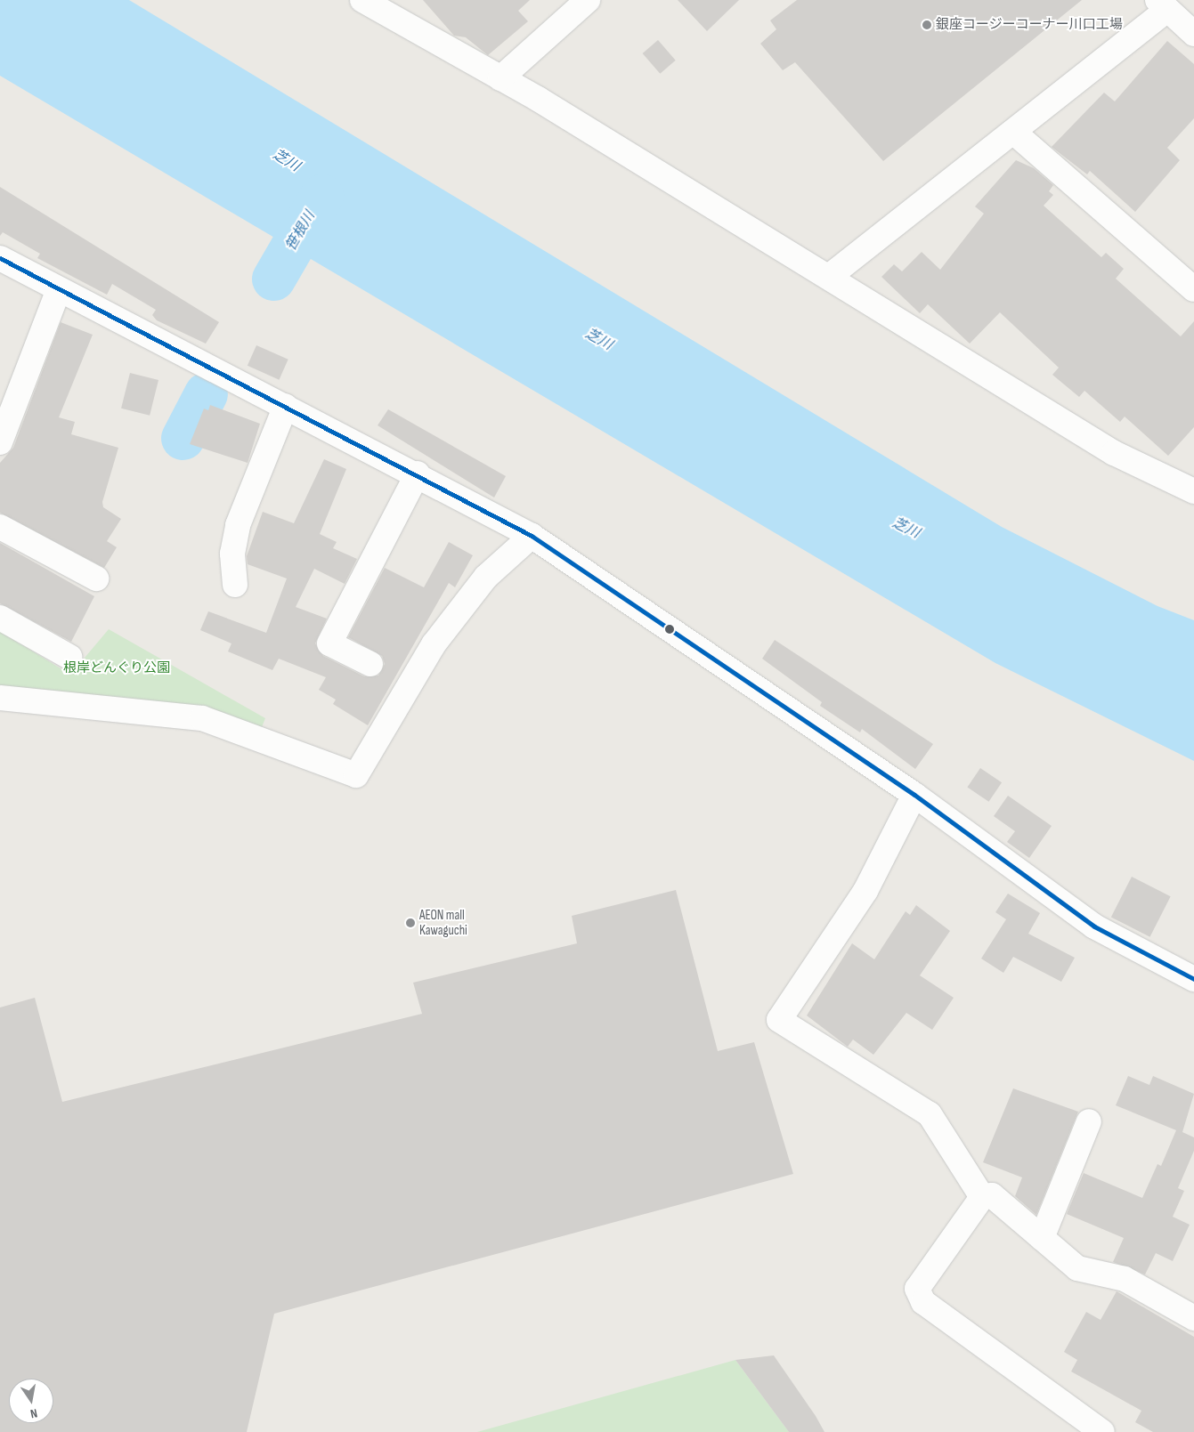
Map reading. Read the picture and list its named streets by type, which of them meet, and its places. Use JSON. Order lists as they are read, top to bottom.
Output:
{
  "water": ["芝川", "笹根川"],
  "parks": ["根岸どんぐり公園"],
  "places": ["銀座コージーコーナー川口工場", "AEON mall Kawaguchi"],
  "north": "bottom"
}
